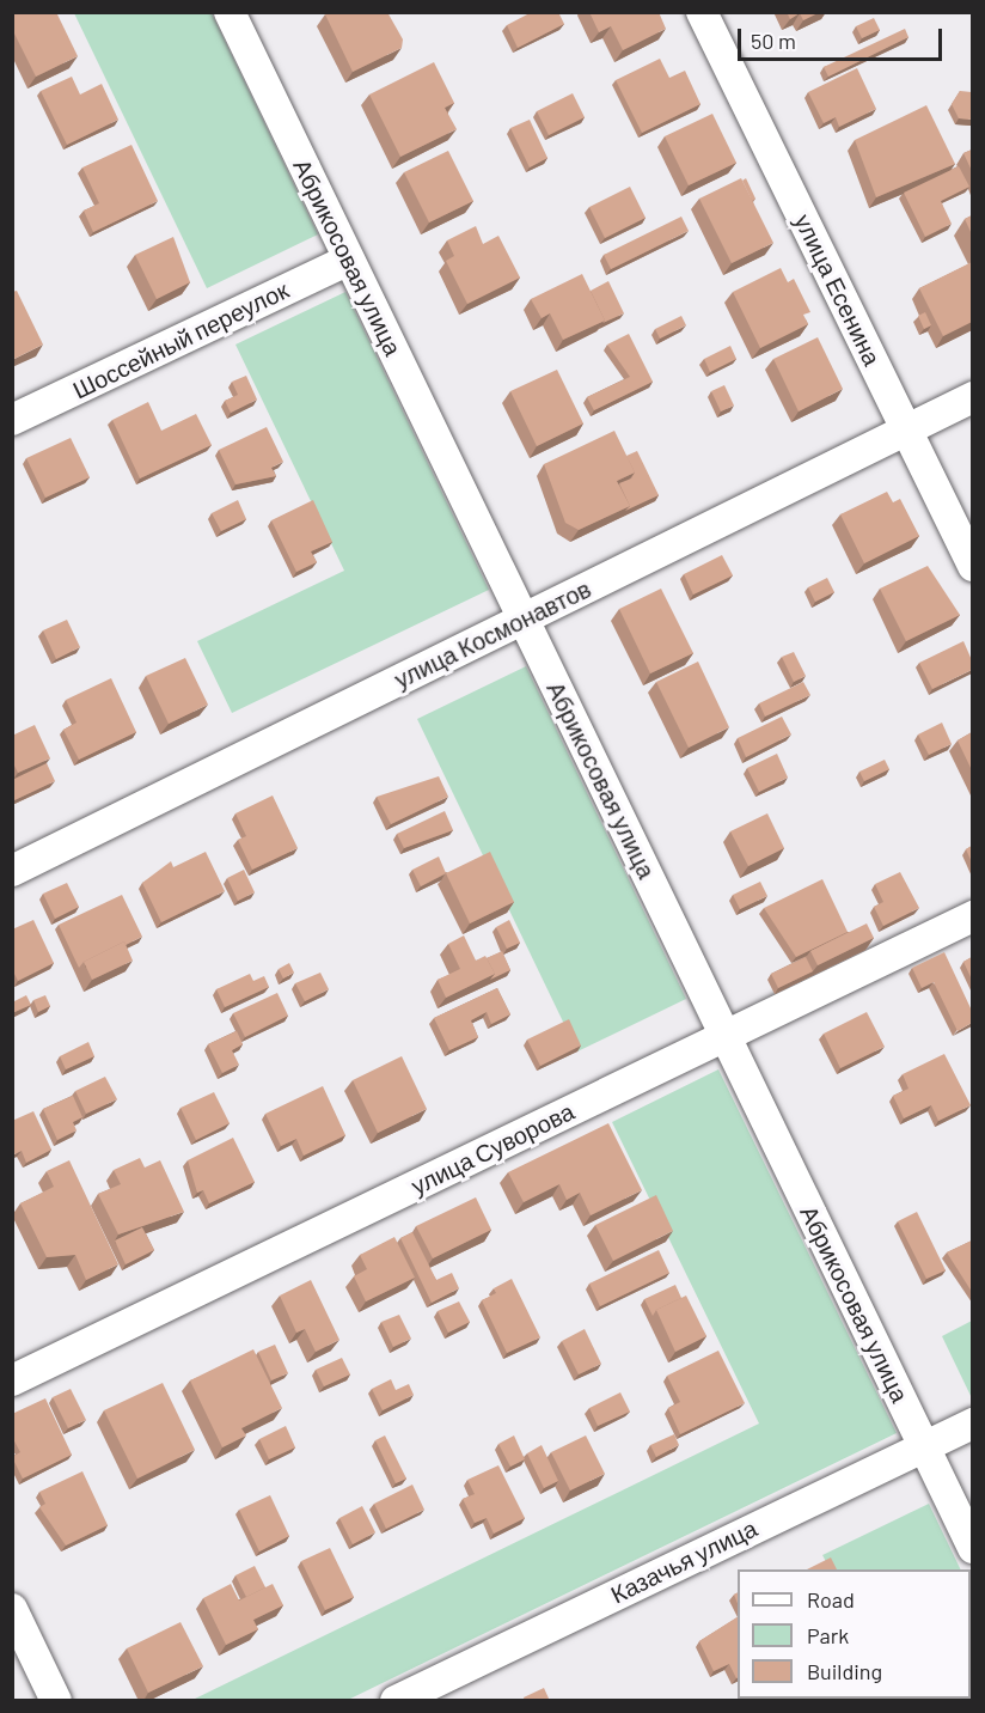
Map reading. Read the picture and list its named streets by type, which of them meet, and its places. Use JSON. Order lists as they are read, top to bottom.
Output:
{
  "streets": {
    "street": [
      "Абрикосовая улица",
      "улица Есенина",
      "Шоссейный переулок",
      "улица Космонавтов",
      "улица Суворова",
      "Казачья улица"
    ]
  },
  "crossings": [
    ["Абрикосовая улица", "Шоссейный переулок"],
    ["Абрикосовая улица", "улица Космонавтов"],
    ["Абрикосовая улица", "улица Суворова"],
    ["Абрикосовая улица", "Казачья улица"],
    ["улица Есенина", "улица Космонавтов"]
  ],
  "legend": ["Road", "Park", "Building"],
  "scale_bar": "50 m"
}
